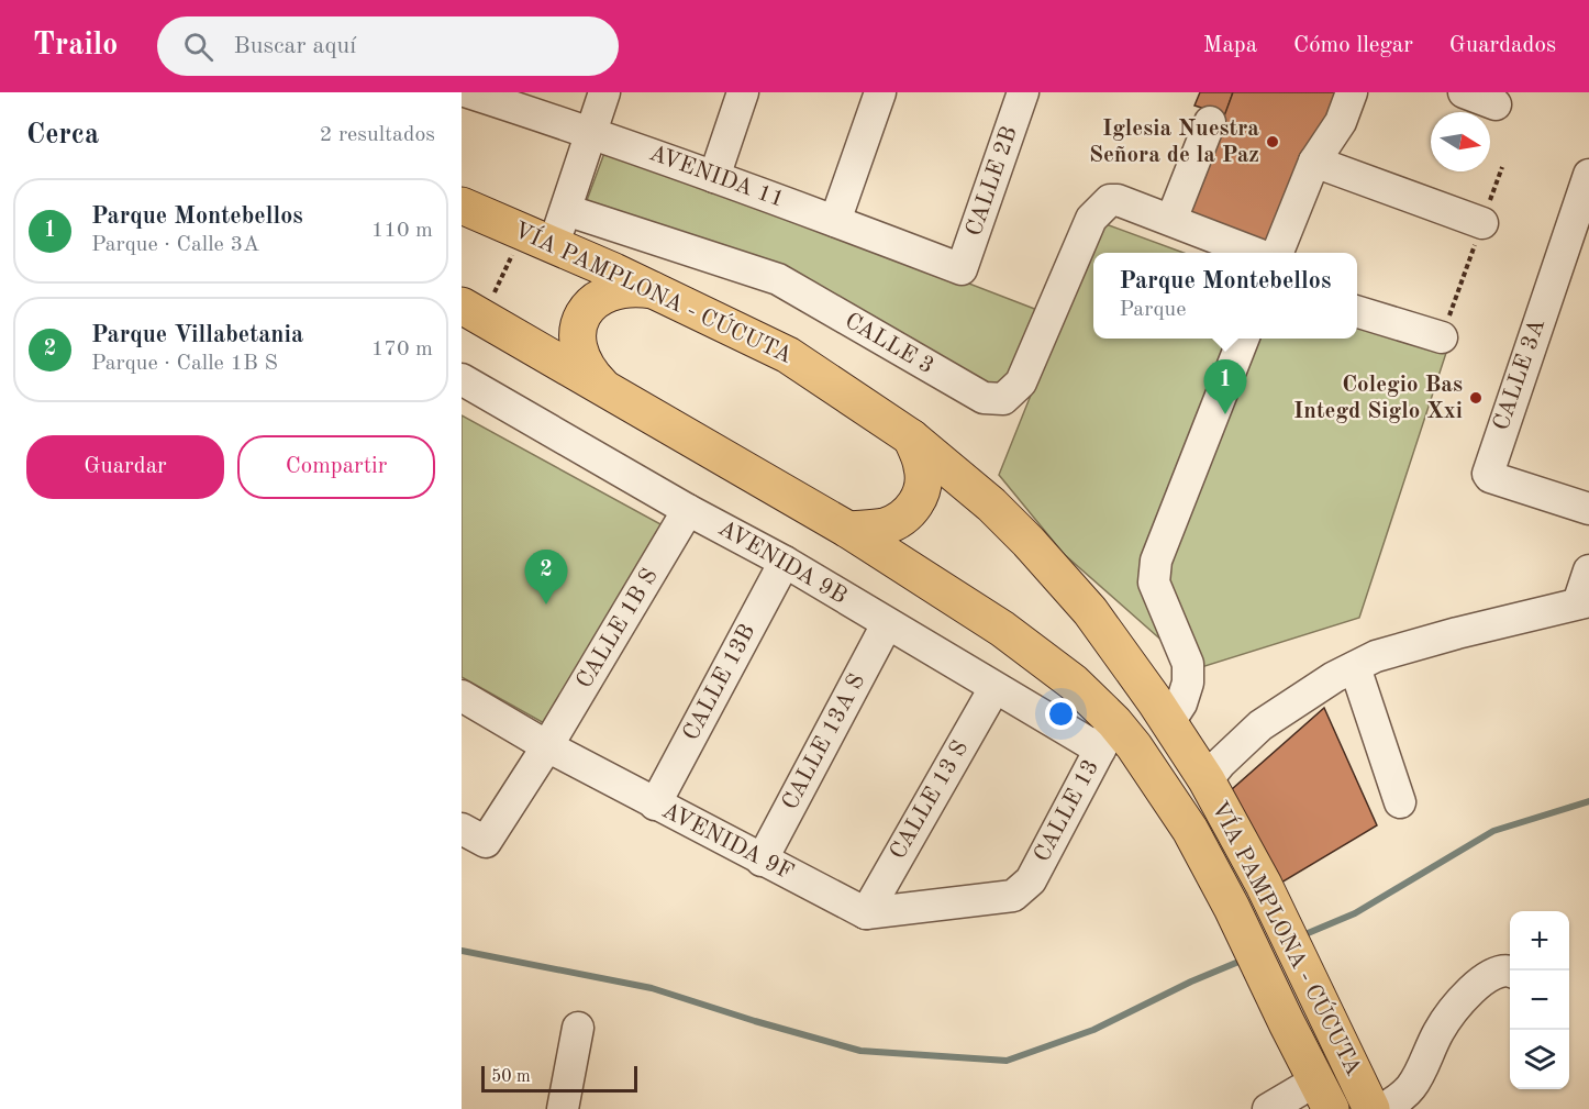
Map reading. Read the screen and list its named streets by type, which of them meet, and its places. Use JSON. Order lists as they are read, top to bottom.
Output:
{
  "streets": {
    "highway": ["VÍA PAMPLONA - CÚCUTA"],
    "street": [
      "AVENIDA 11",
      "CALLE 2B",
      "CALLE 3",
      "CALLE 3A",
      "AVENIDA 9B",
      "CALLE 1B S",
      "CALLE 13B",
      "CALLE 13A S",
      "CALLE 13 S",
      "CALLE 13",
      "AVENIDA 9F"
    ]
  },
  "crossings": [
    ["AVENIDA 11", "CALLE 2B"],
    ["VÍA PAMPLONA - CÚCUTA", "AVENIDA 9B"],
    ["VÍA PAMPLONA - CÚCUTA", "CALLE 13"],
    ["AVENIDA 9B", "CALLE 1B S"],
    ["AVENIDA 9B", "CALLE 13B"],
    ["AVENIDA 9B", "CALLE 13A S"],
    ["AVENIDA 9B", "CALLE 13 S"],
    ["AVENIDA 9B", "CALLE 13"],
    ["CALLE 1B S", "AVENIDA 9F"],
    ["CALLE 13B", "AVENIDA 9F"],
    ["CALLE 13A S", "AVENIDA 9F"],
    ["CALLE 13 S", "CALLE 13"],
    ["CALLE 13 S", "AVENIDA 9F"],
    ["CALLE 13", "AVENIDA 9F"]
  ],
  "places": ["Iglesia Nuestra Señora de la Paz", "Colegio Bas Integd Siglo Xxi"],
  "scale_bar": "50 m",
  "north": "right",
  "page": {
    "header": "Trailo",
    "search": "Buscar aquí",
    "nav": ["Mapa", "Cómo llegar", "Guardados"],
    "heading": ["Cerca", "2 resultados"],
    "list": [
      {
        "mark": "1",
        "name": "Parque Montebellos",
        "note": "Parque · Calle 3A",
        "value": "110 m"
      },
      {
        "mark": "2",
        "name": "Parque Villabetania",
        "note": "Parque · Calle 1B S",
        "value": "170 m"
      }
    ],
    "popup": ["Parque Montebellos", "Parque"],
    "pins": ["1", "2"],
    "buttons": ["Guardar", "Compartir"],
    "map_buttons": ["+", "−"],
    "scale": "50 m"
  }
}
